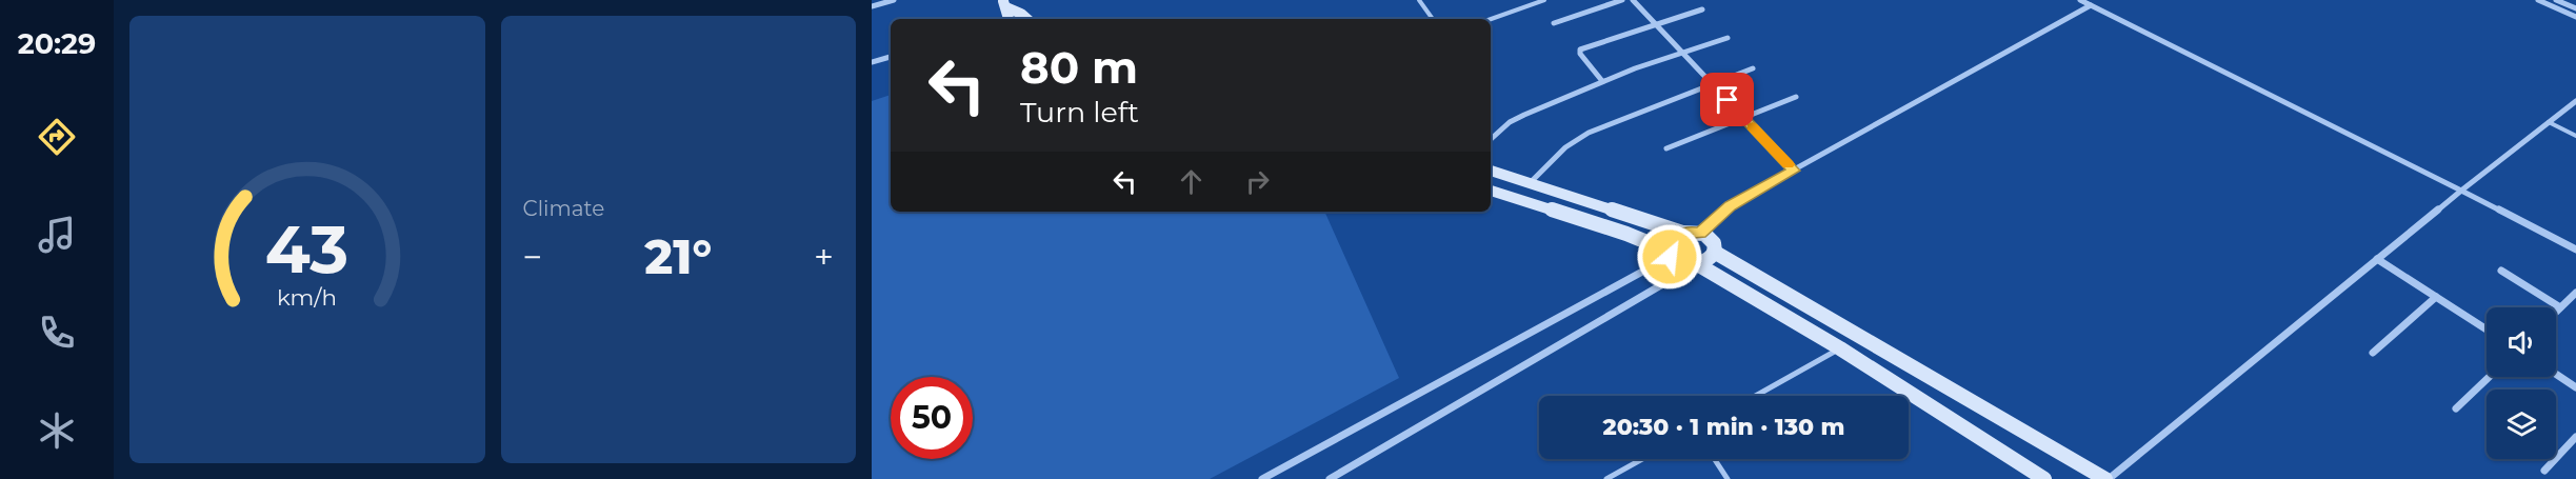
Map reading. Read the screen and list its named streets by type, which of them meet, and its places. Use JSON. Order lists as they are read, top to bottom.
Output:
{
  "page": {
    "tabs": "20:29",
    "tile": "Climate",
    "turn": ["80 m", "Turn left"],
    "heat": ["−", "21°", "+"],
    "limit": "50",
    "trip": "20:30 · 1 min · 130 m",
    "gauge": ["43", "km/h"]
  }
}
